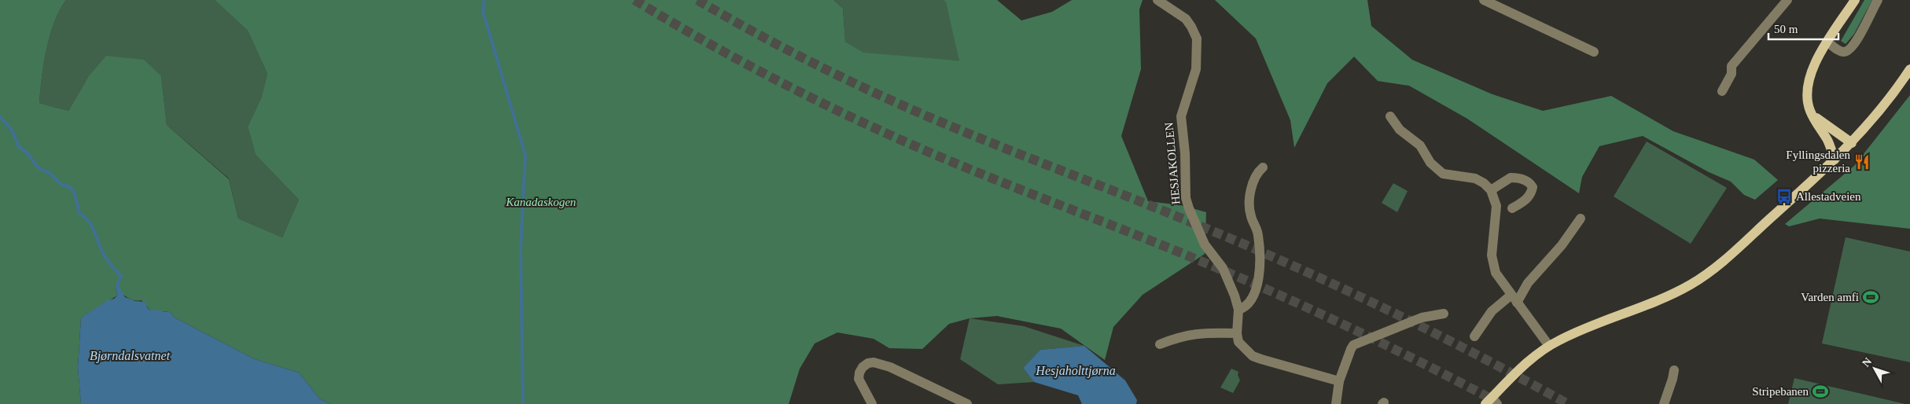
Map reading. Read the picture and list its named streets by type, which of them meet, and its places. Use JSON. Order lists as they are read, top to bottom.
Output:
{
  "streets": {
    "street": ["HESJAKOLLEN"]
  },
  "water": ["Bjørndalsvatnet", "Hesjaholttjørna"],
  "parks": ["Kanadaskogen"],
  "places": {
    "restaurant": ["Fyllingsdalen pizzeria"],
    "bus stop": ["Allestadveien"],
    "sports": ["Varden amfi", "Stripebanen"]
  },
  "scale_bar": "50 m",
  "north": "top left"
}
